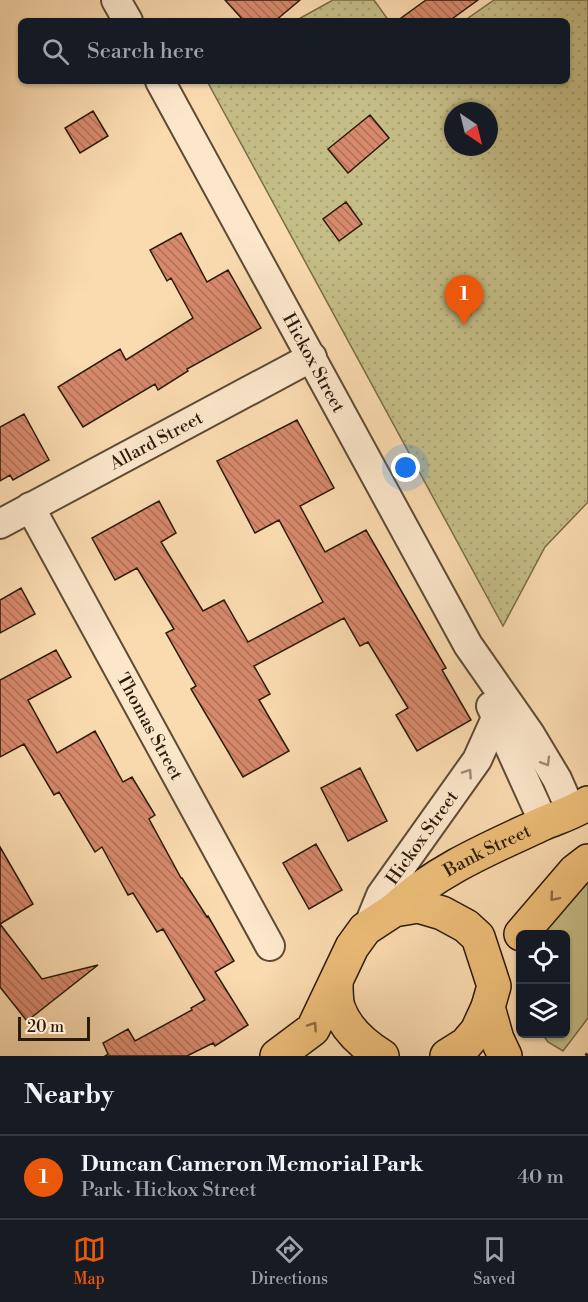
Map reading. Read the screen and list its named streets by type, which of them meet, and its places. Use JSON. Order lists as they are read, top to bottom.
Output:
{
  "streets": {
    "main road": ["Hickox Street", "Bank Street"],
    "street": ["Allard Street", "Thomas Street"]
  },
  "crossings": [
    ["Hickox Street", "Allard Street"],
    ["Hickox Street", "Bank Street"],
    ["Allard Street", "Thomas Street"]
  ],
  "scale_bar": "20 m",
  "north": "bottom right",
  "page": {
    "search": "Search here",
    "pins": "1",
    "scale": "20 m",
    "heading": "Nearby",
    "list": [
      {
        "mark": "1",
        "name": "Duncan Cameron Memorial Park",
        "note": "Park · Hickox Street",
        "value": "40 m"
      }
    ],
    "nav": ["Map", "Directions", "Saved"]
  }
}
